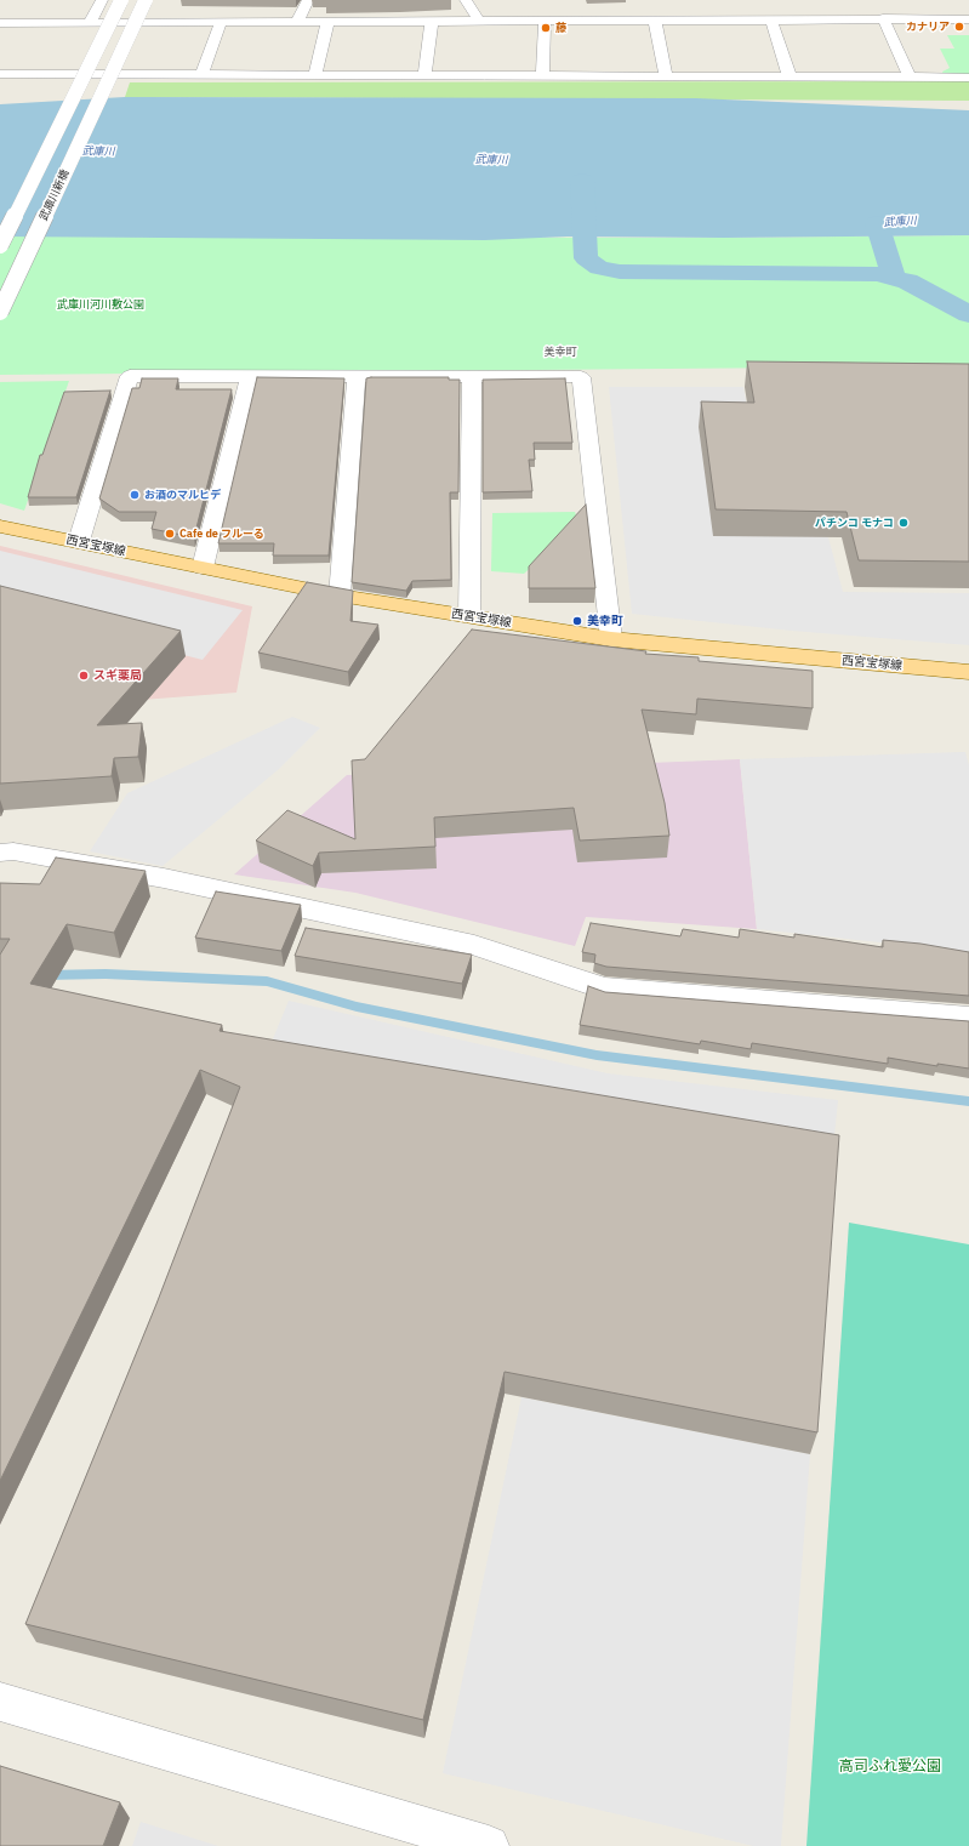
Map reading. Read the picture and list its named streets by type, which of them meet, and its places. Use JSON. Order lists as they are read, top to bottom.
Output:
{
  "streets": {
    "main road": ["西宮宝塚線"],
    "street": ["武庫川新橋"]
  },
  "districts": ["美幸町"],
  "water": ["武庫川"],
  "parks": ["武庫川河川敷公園", "高司ふれ愛公園"],
  "places": [
    "カナリア",
    "藤",
    "お酒のマルヒデ",
    "パチンコ モナコ",
    "Cafe de フルーる",
    "美幸町",
    "スギ薬局"
  ]
}
